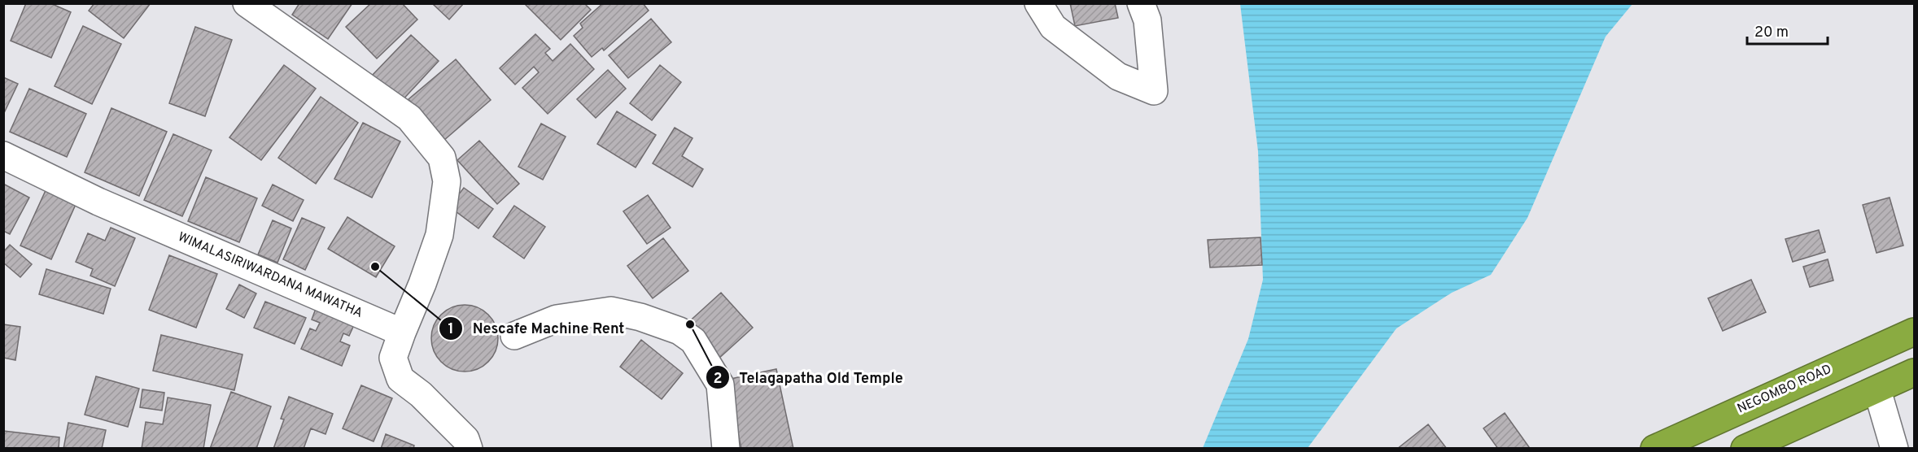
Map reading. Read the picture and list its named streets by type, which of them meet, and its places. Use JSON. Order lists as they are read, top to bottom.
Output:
{
  "streets": {
    "highway": ["NEGOMBO ROAD"],
    "street": ["WIMALASIRIWARDANA MAWATHA"]
  },
  "places": ["Nescafe Machine Rent", "Telagapatha Old Temple"],
  "scale_bar": "20 m"
}
